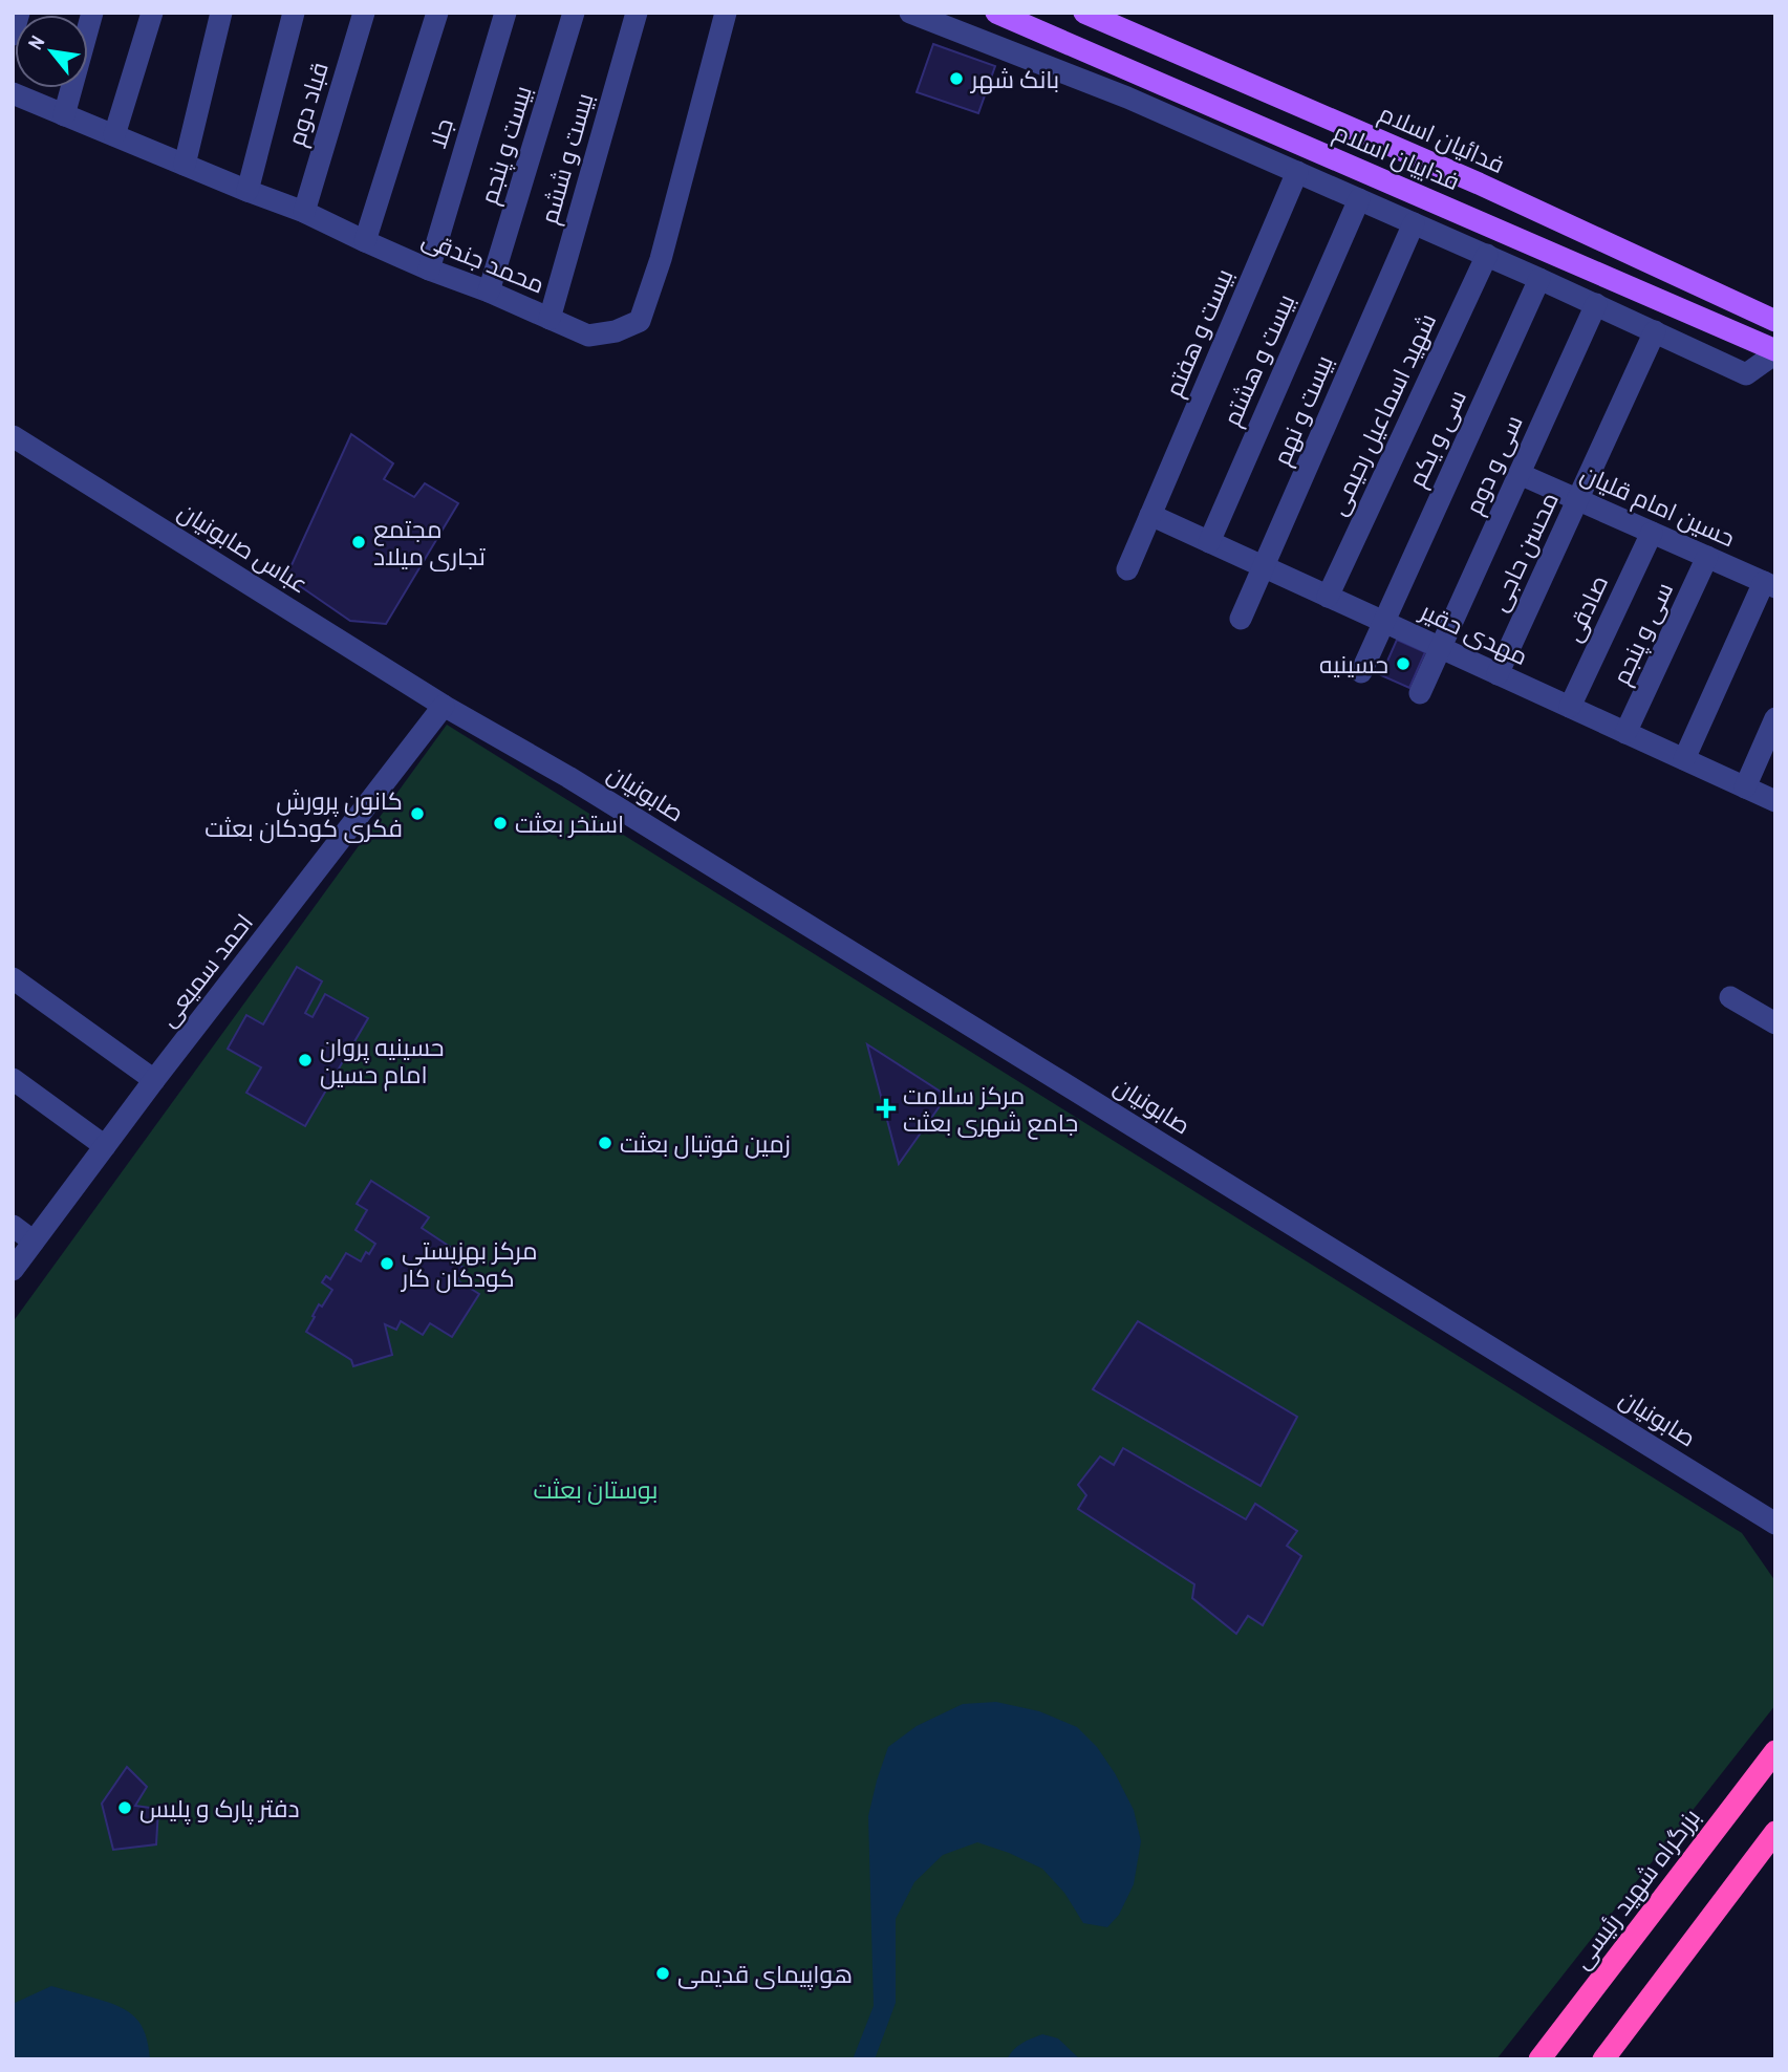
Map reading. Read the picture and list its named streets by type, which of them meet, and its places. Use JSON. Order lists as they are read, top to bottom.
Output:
{
  "streets": {
    "highway": ["بزرگراه شهید رئیسی"],
    "main road": ["فدائیان اسلام", "فداییان اسلام"],
    "street": [
      "قباد دوم",
      "جلا",
      "بیست و پنجم",
      "بیست و ششم",
      "محمد جندقی",
      "بیست و هفتم",
      "بیست و هشتم",
      "بیست و نهم",
      "شهید اسماعیل رحیمی",
      "سی و یکم",
      "سی و دوم",
      "حسین امام قلیان",
      "عباس صابونیان",
      "محسن حاجی",
      "صادقی",
      "مهدی حقیر",
      "سی و پنجم",
      "صابونیان",
      "احمد سمیعی"
    ]
  },
  "crossings": [
    ["قباد دوم", "محمد جندقی"],
    ["جلا", "محمد جندقی"],
    ["بیست و پنجم", "محمد جندقی"],
    ["بیست و ششم", "محمد جندقی"],
    ["بیست و هفتم", "مهدی حقیر"],
    ["بیست و هشتم", "مهدی حقیر"],
    ["بیست و نهم", "مهدی حقیر"],
    ["شهید اسماعیل رحیمی", "مهدی حقیر"],
    ["سی و یکم", "مهدی حقیر"],
    ["سی و دوم", "حسین امام قلیان"],
    ["سی و دوم", "مهدی حقیر"],
    ["حسین امام قلیان", "محسن حاجی"],
    ["حسین امام قلیان", "صادقی"],
    ["حسین امام قلیان", "سی و پنجم"],
    ["عباس صابونیان", "صابونیان"],
    ["عباس صابونیان", "احمد سمیعی"],
    ["محسن حاجی", "مهدی حقیر"],
    ["صادقی", "مهدی حقیر"],
    ["مهدی حقیر", "سی و پنجم"],
    ["صابونیان", "احمد سمیعی"]
  ],
  "parks": ["بوستان بعثت"],
  "places": {
    "other": [
      "بانک شهر",
      "مجتمع تجاری میلاد",
      "حسینیه",
      "کانون پرورش فکری کودکان بعثت",
      "استخر بعثت",
      "حسینیه پروان امام حسین",
      "زمین فوتبال بعثت",
      "مرکز بهزیستی کودکان کار",
      "دفتر پارک و پلیس",
      "هواپیمای قدیمی"
    ],
    "health": ["مرکز سلامت جامع شهری بعثت"]
  },
  "north": "top left"
}
